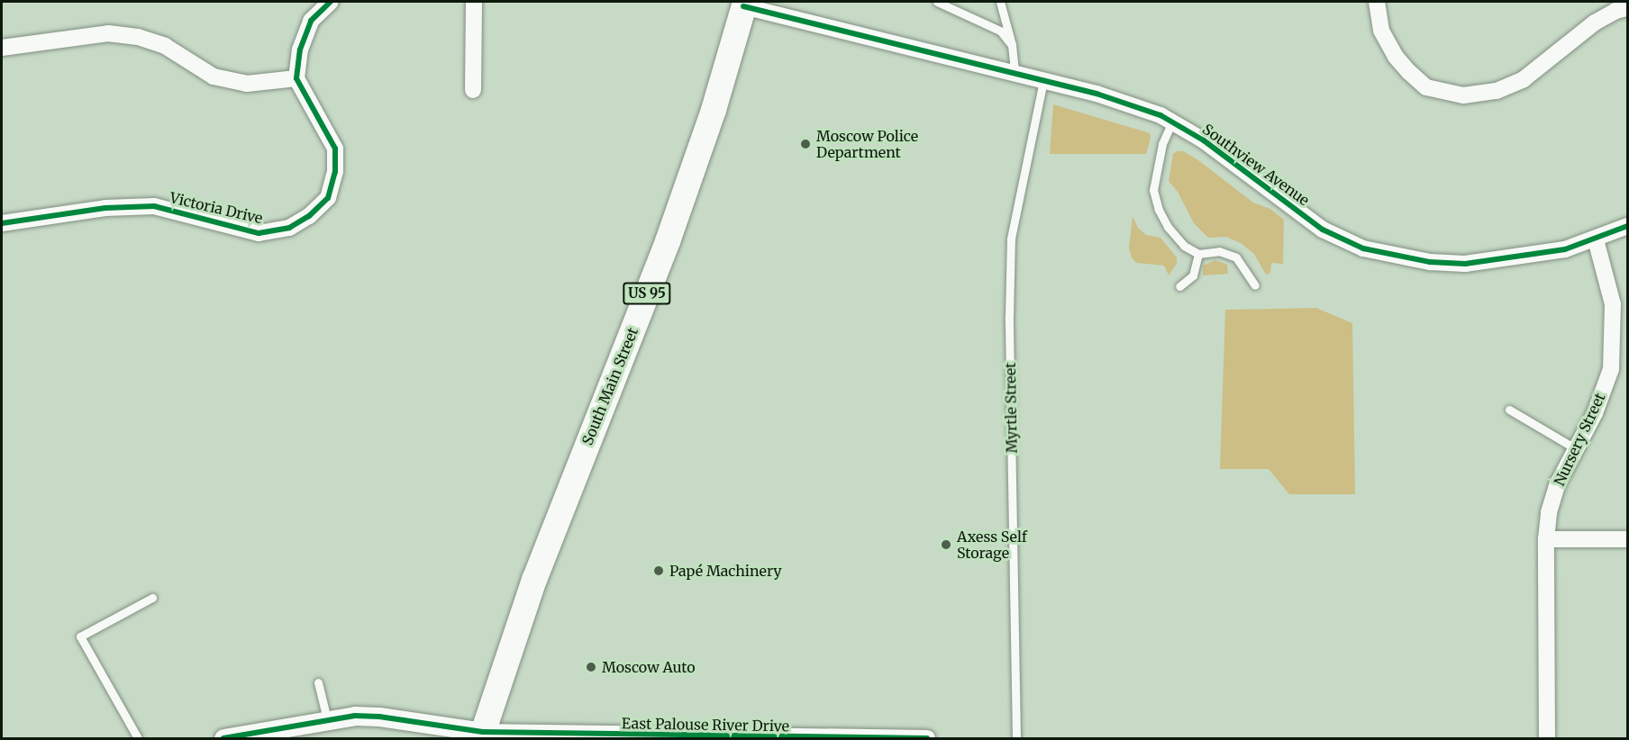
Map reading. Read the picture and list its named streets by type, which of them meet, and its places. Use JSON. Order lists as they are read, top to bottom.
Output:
{
  "streets": {
    "highway": ["US 95", "South Main Street"],
    "street": [
      "Southview Avenue",
      "Victoria Drive",
      "Nursery Street",
      "East Palouse River Drive"
    ],
    "lane": ["Myrtle Street"]
  },
  "crossings": [
    ["Southview Avenue", "South Main Street"],
    ["Southview Avenue", "Myrtle Street"],
    ["Southview Avenue", "Nursery Street"],
    ["South Main Street", "East Palouse River Drive"]
  ],
  "places": [
    "Moscow Police Department",
    "Axess Self Storage",
    "Papé Machinery",
    "Moscow Auto"
  ]
}
